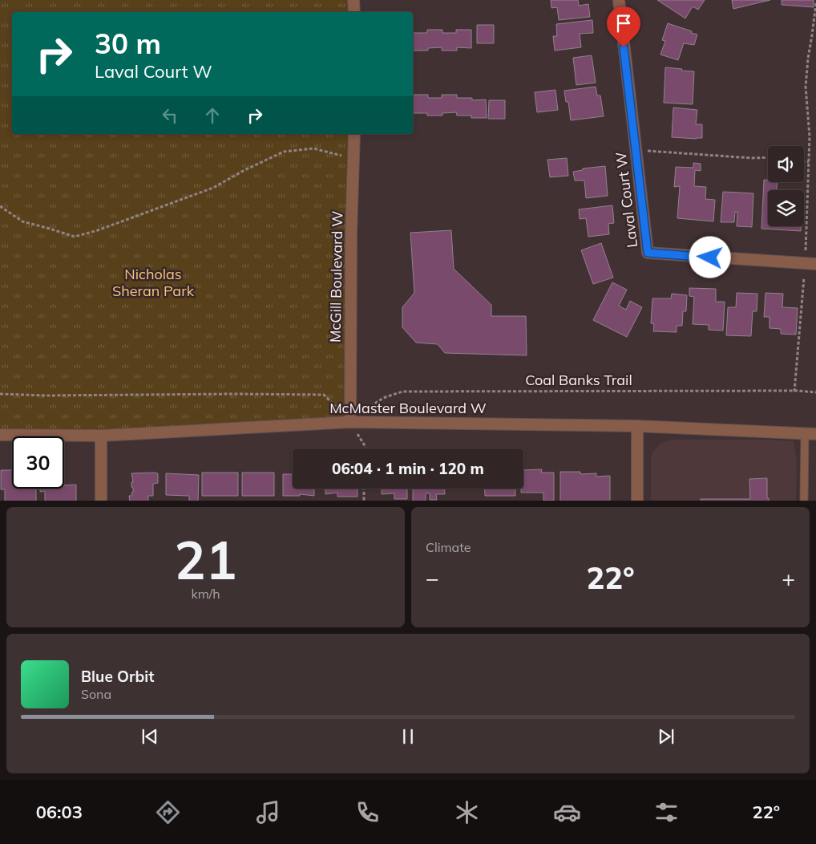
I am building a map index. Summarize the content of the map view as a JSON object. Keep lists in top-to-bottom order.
{
  "streets": {
    "street": ["Laval Court W", "McGill Boulevard W", "McMaster Boulevard W"],
    "path": ["Coal Banks Trail"]
  },
  "crossings": [
    ["McGill Boulevard W", "Coal Banks Trail"],
    ["McGill Boulevard W", "McMaster Boulevard W"],
    ["Coal Banks Trail", "McMaster Boulevard W"]
  ],
  "parks": ["Nicholas Sheran Park"],
  "page": {
    "turn": ["30 m", "Laval Court W"],
    "limit": "30",
    "trip": "06:04 · 1 min · 120 m",
    "tile": [
      ["21", "km/h"],
      "Climate"
    ],
    "heat": ["−", "22°", "+"],
    "song": ["Blue Orbit", "Sona"],
    "tabs": ["06:03", "22°"]
  }
}
